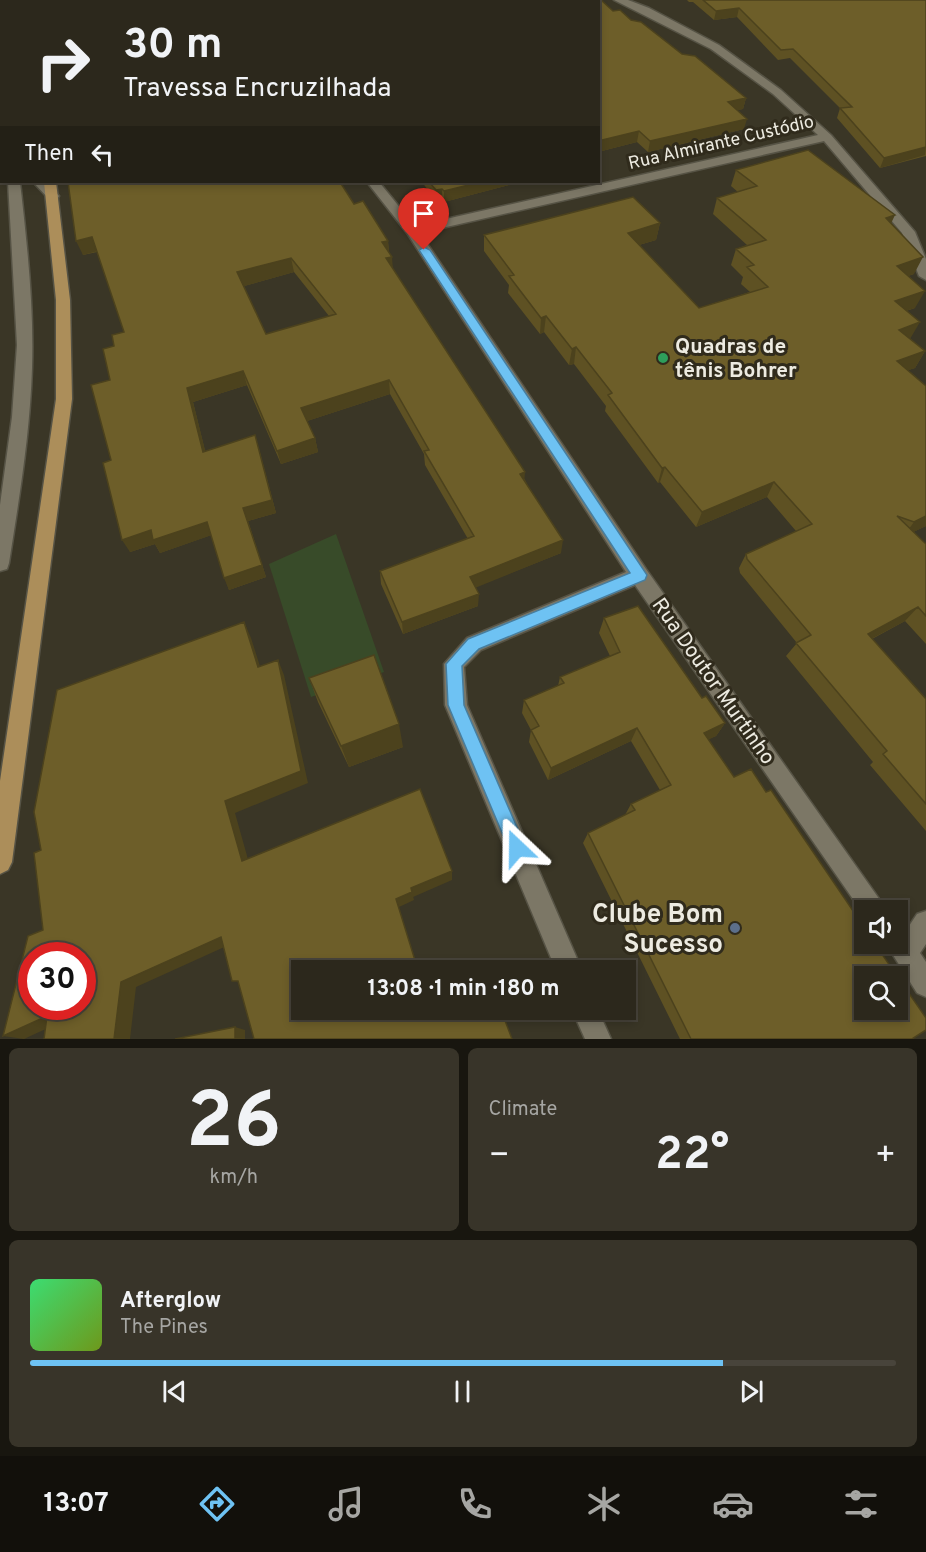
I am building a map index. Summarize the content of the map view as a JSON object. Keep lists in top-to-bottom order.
{
  "streets": {
    "street": ["Rua Almirante Custódio", "Rua Doutor Murtinho"]
  },
  "crossings": [
    ["Rua Almirante Custódio", "Rua Doutor Murtinho"]
  ],
  "places": ["Quadras de tênis Bohrer", "Clube Bom Sucesso"],
  "page": {
    "turn": ["30 m", "Travessa Encruzilhada"],
    "then": "Then",
    "limit": "30",
    "trip": "13:08 · 1 min · 180 m",
    "tile": [
      ["26", "km/h"],
      "Climate"
    ],
    "heat": ["−", "22°", "+"],
    "song": ["Afterglow", "The Pines"],
    "tabs": "13:07"
  }
}
